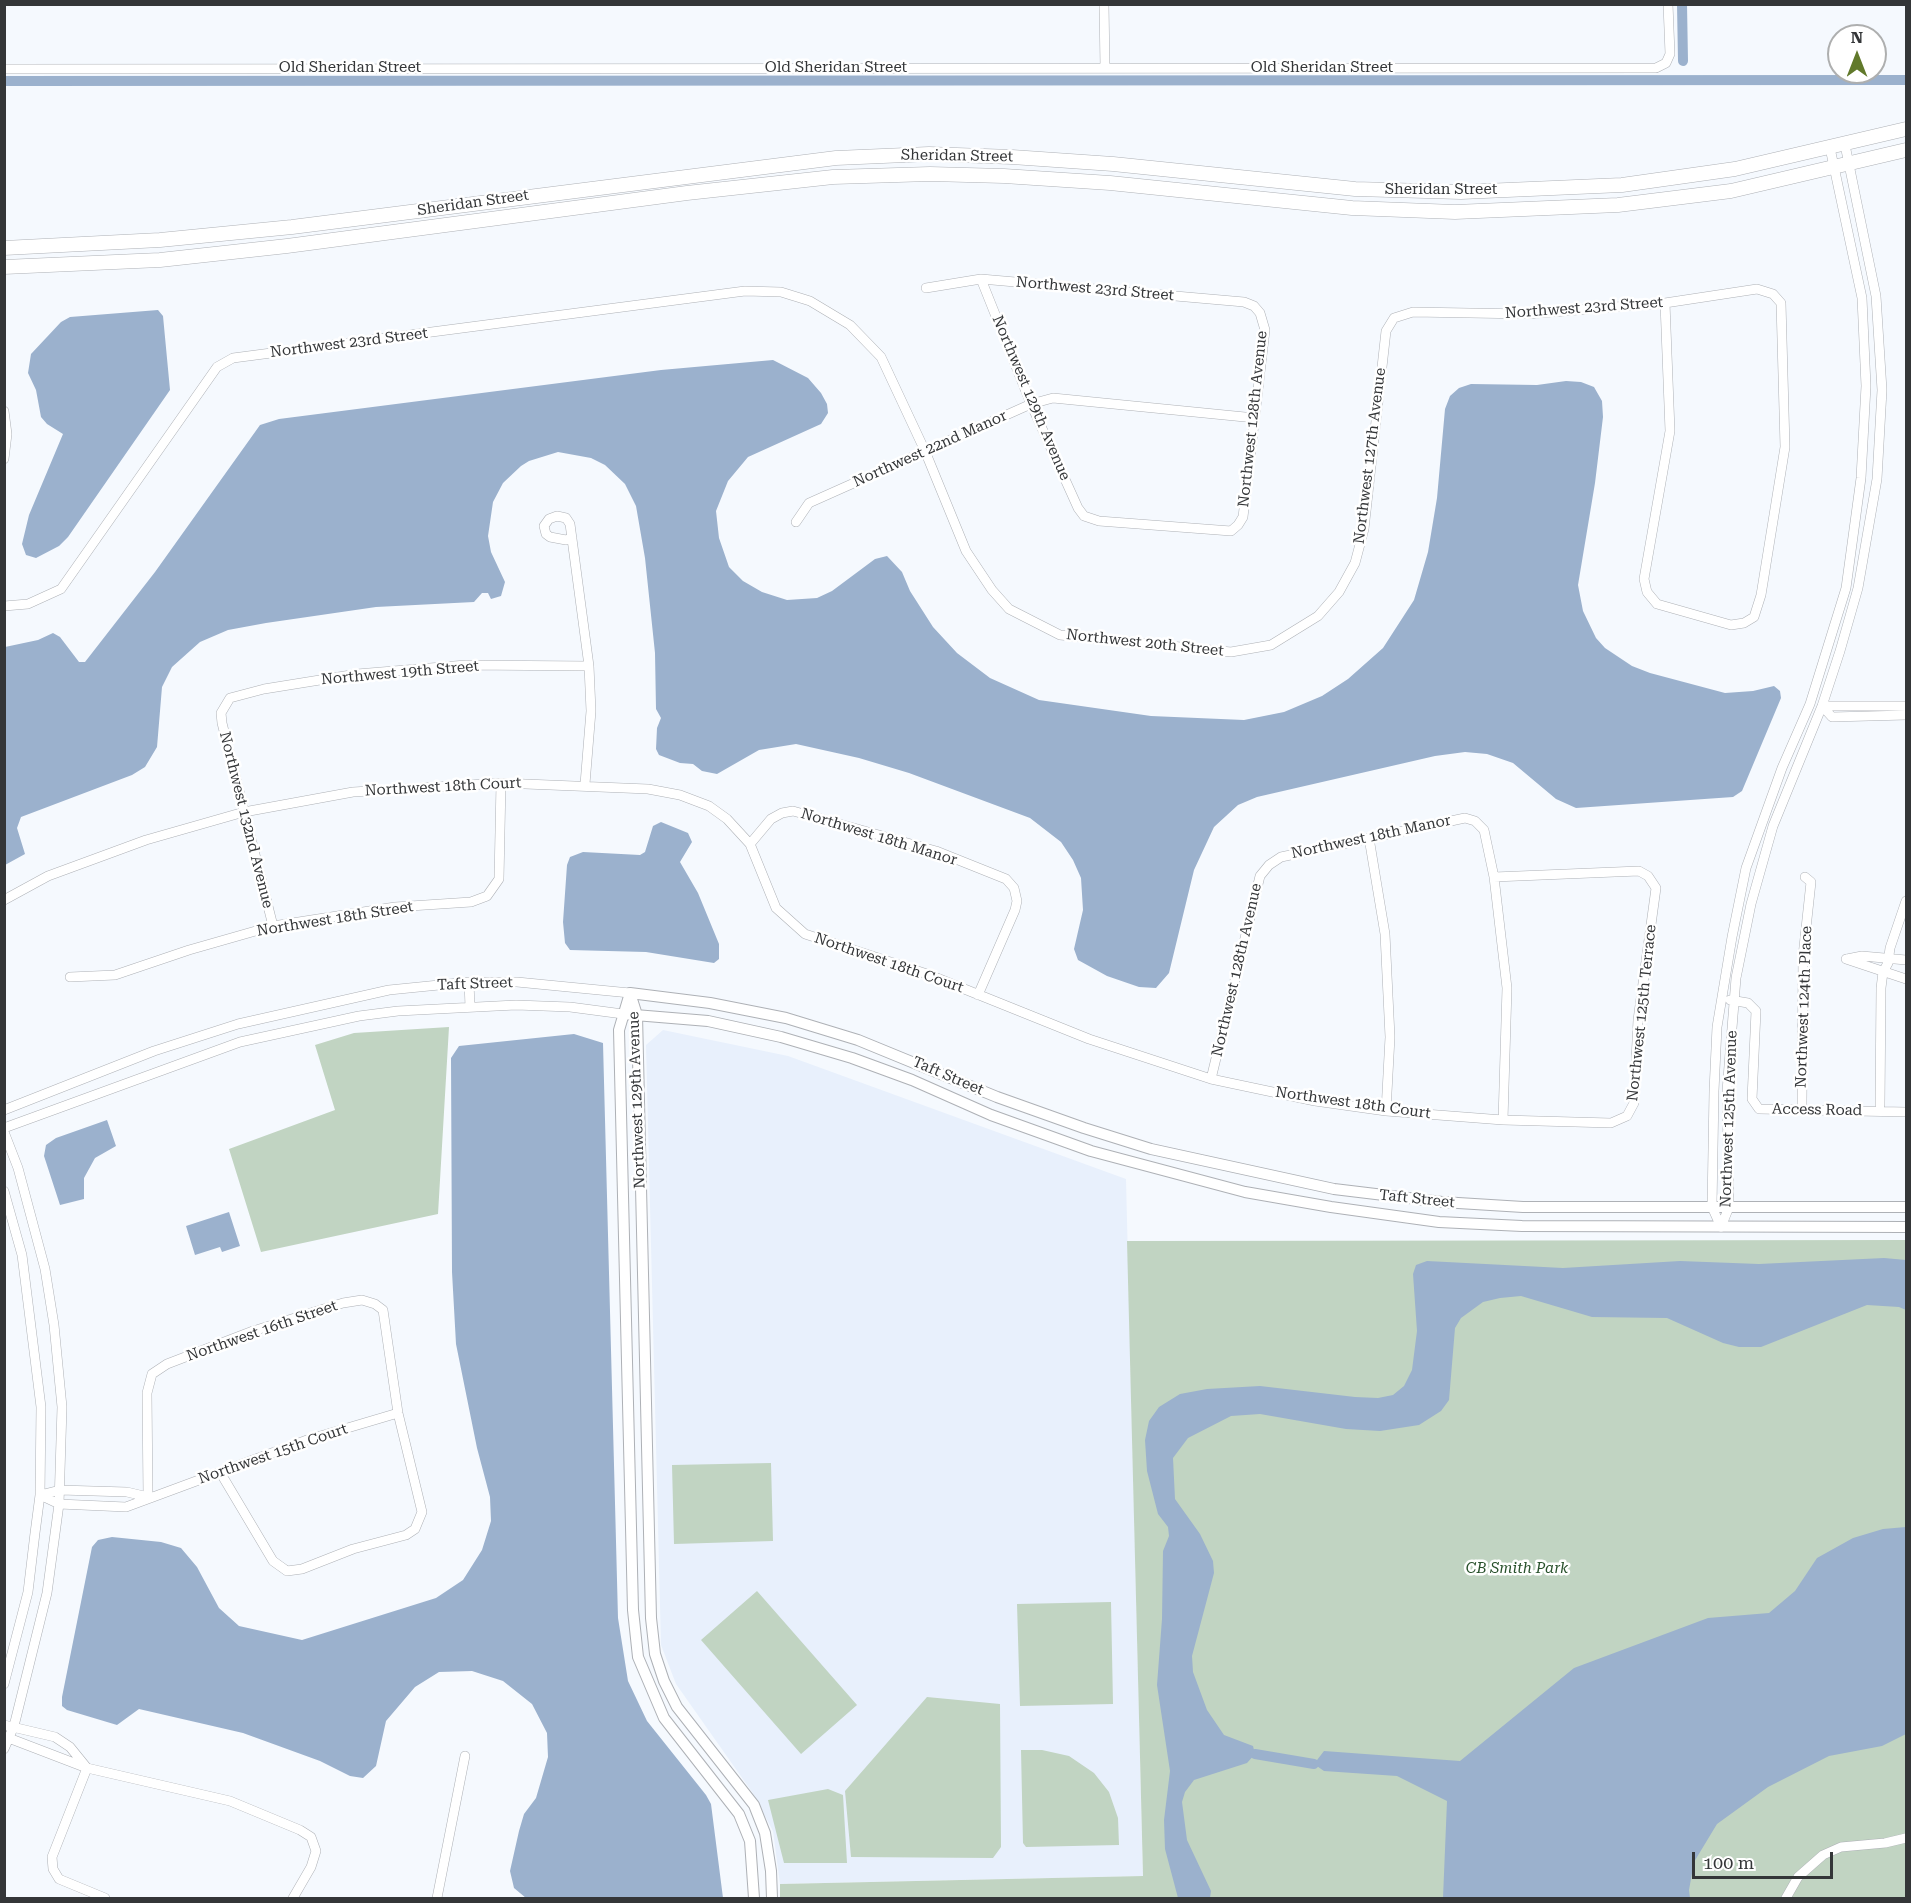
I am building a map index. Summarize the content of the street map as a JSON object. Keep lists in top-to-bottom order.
{
  "streets": {
    "main road": ["Sheridan Street"],
    "street": [
      "Old Sheridan Street",
      "Northwest 23rd Street",
      "Northwest 129th Avenue",
      "Northwest 128th Avenue",
      "Northwest 22nd Manor",
      "Northwest 127th Avenue",
      "Northwest 20th Street",
      "Northwest 19th Street",
      "Northwest 18th Court",
      "Northwest 132nd Avenue",
      "Northwest 18th Manor",
      "Northwest 18th Street",
      "Taft Street",
      "Northwest 124th Place",
      "Northwest 125th Terrace",
      "Access Road",
      "Northwest 125th Avenue",
      "Northwest 16th Street",
      "Northwest 15th Court"
    ]
  },
  "crossings": [
    ["Sheridan Street", "Northwest 125th Avenue"],
    ["Northwest 23rd Street", "Northwest 129th Avenue"],
    ["Northwest 23rd Street", "Northwest 128th Avenue"],
    ["Northwest 23rd Street", "Northwest 22nd Manor"],
    ["Northwest 23rd Street", "Northwest 127th Avenue"],
    ["Northwest 23rd Street", "Northwest 20th Street"],
    ["Northwest 129th Avenue", "Northwest 128th Avenue"],
    ["Northwest 129th Avenue", "Northwest 22nd Manor"],
    ["Northwest 129th Avenue", "Taft Street"],
    ["Northwest 128th Avenue", "Northwest 22nd Manor"],
    ["Northwest 128th Avenue", "Northwest 18th Court"],
    ["Northwest 128th Avenue", "Northwest 18th Manor"],
    ["Northwest 127th Avenue", "Northwest 20th Street"],
    ["Northwest 19th Street", "Northwest 132nd Avenue"],
    ["Northwest 18th Court", "Northwest 132nd Avenue"],
    ["Northwest 18th Court", "Northwest 18th Manor"],
    ["Northwest 18th Court", "Northwest 18th Street"],
    ["Northwest 18th Court", "Northwest 125th Terrace"],
    ["Northwest 132nd Avenue", "Northwest 18th Street"],
    ["Northwest 18th Manor", "Northwest 125th Terrace"],
    ["Taft Street", "Northwest 125th Avenue"],
    ["Access Road", "Northwest 125th Avenue"],
    ["Northwest 16th Street", "Northwest 15th Court"]
  ],
  "parks": ["CB Smith Park"],
  "scale_bar": "100 m",
  "north": "top"
}
